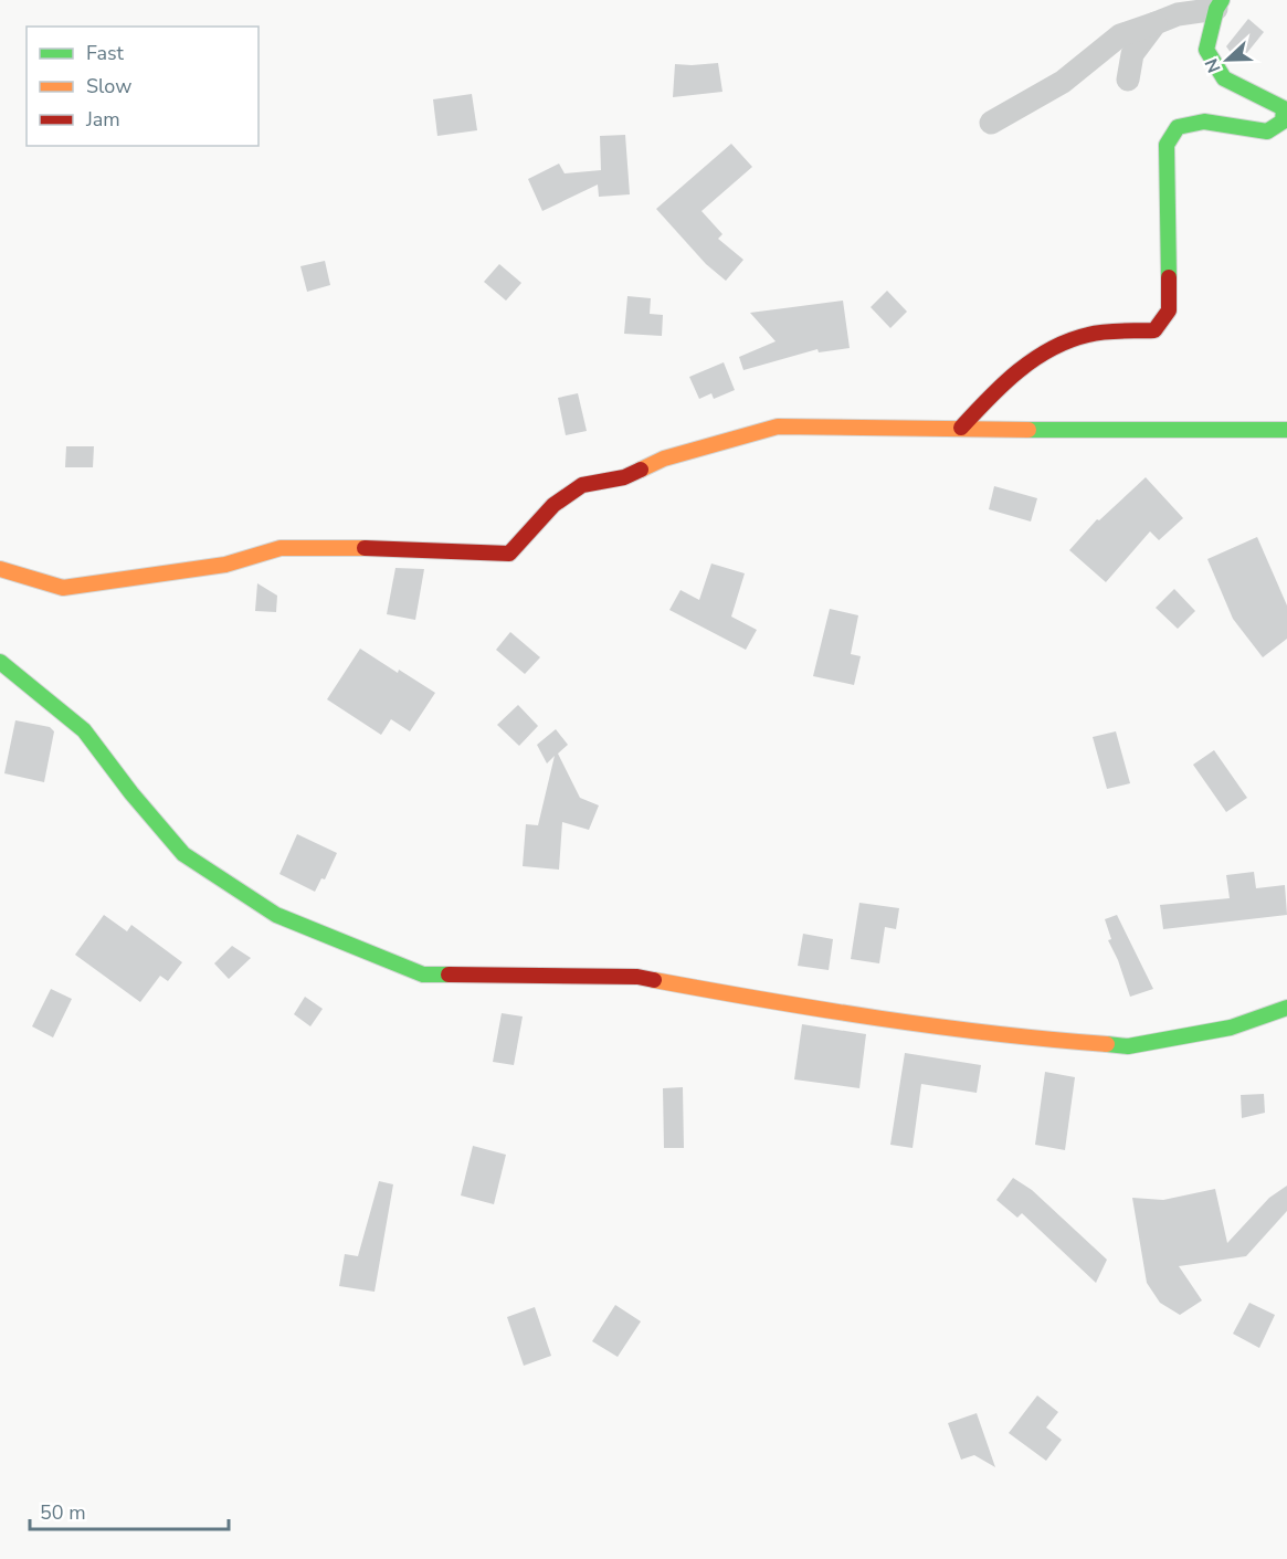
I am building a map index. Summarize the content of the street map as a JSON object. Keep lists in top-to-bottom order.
{
  "legend": ["Fast", "Slow", "Jam"],
  "scale_bar": "50 m",
  "north": "left"
}
